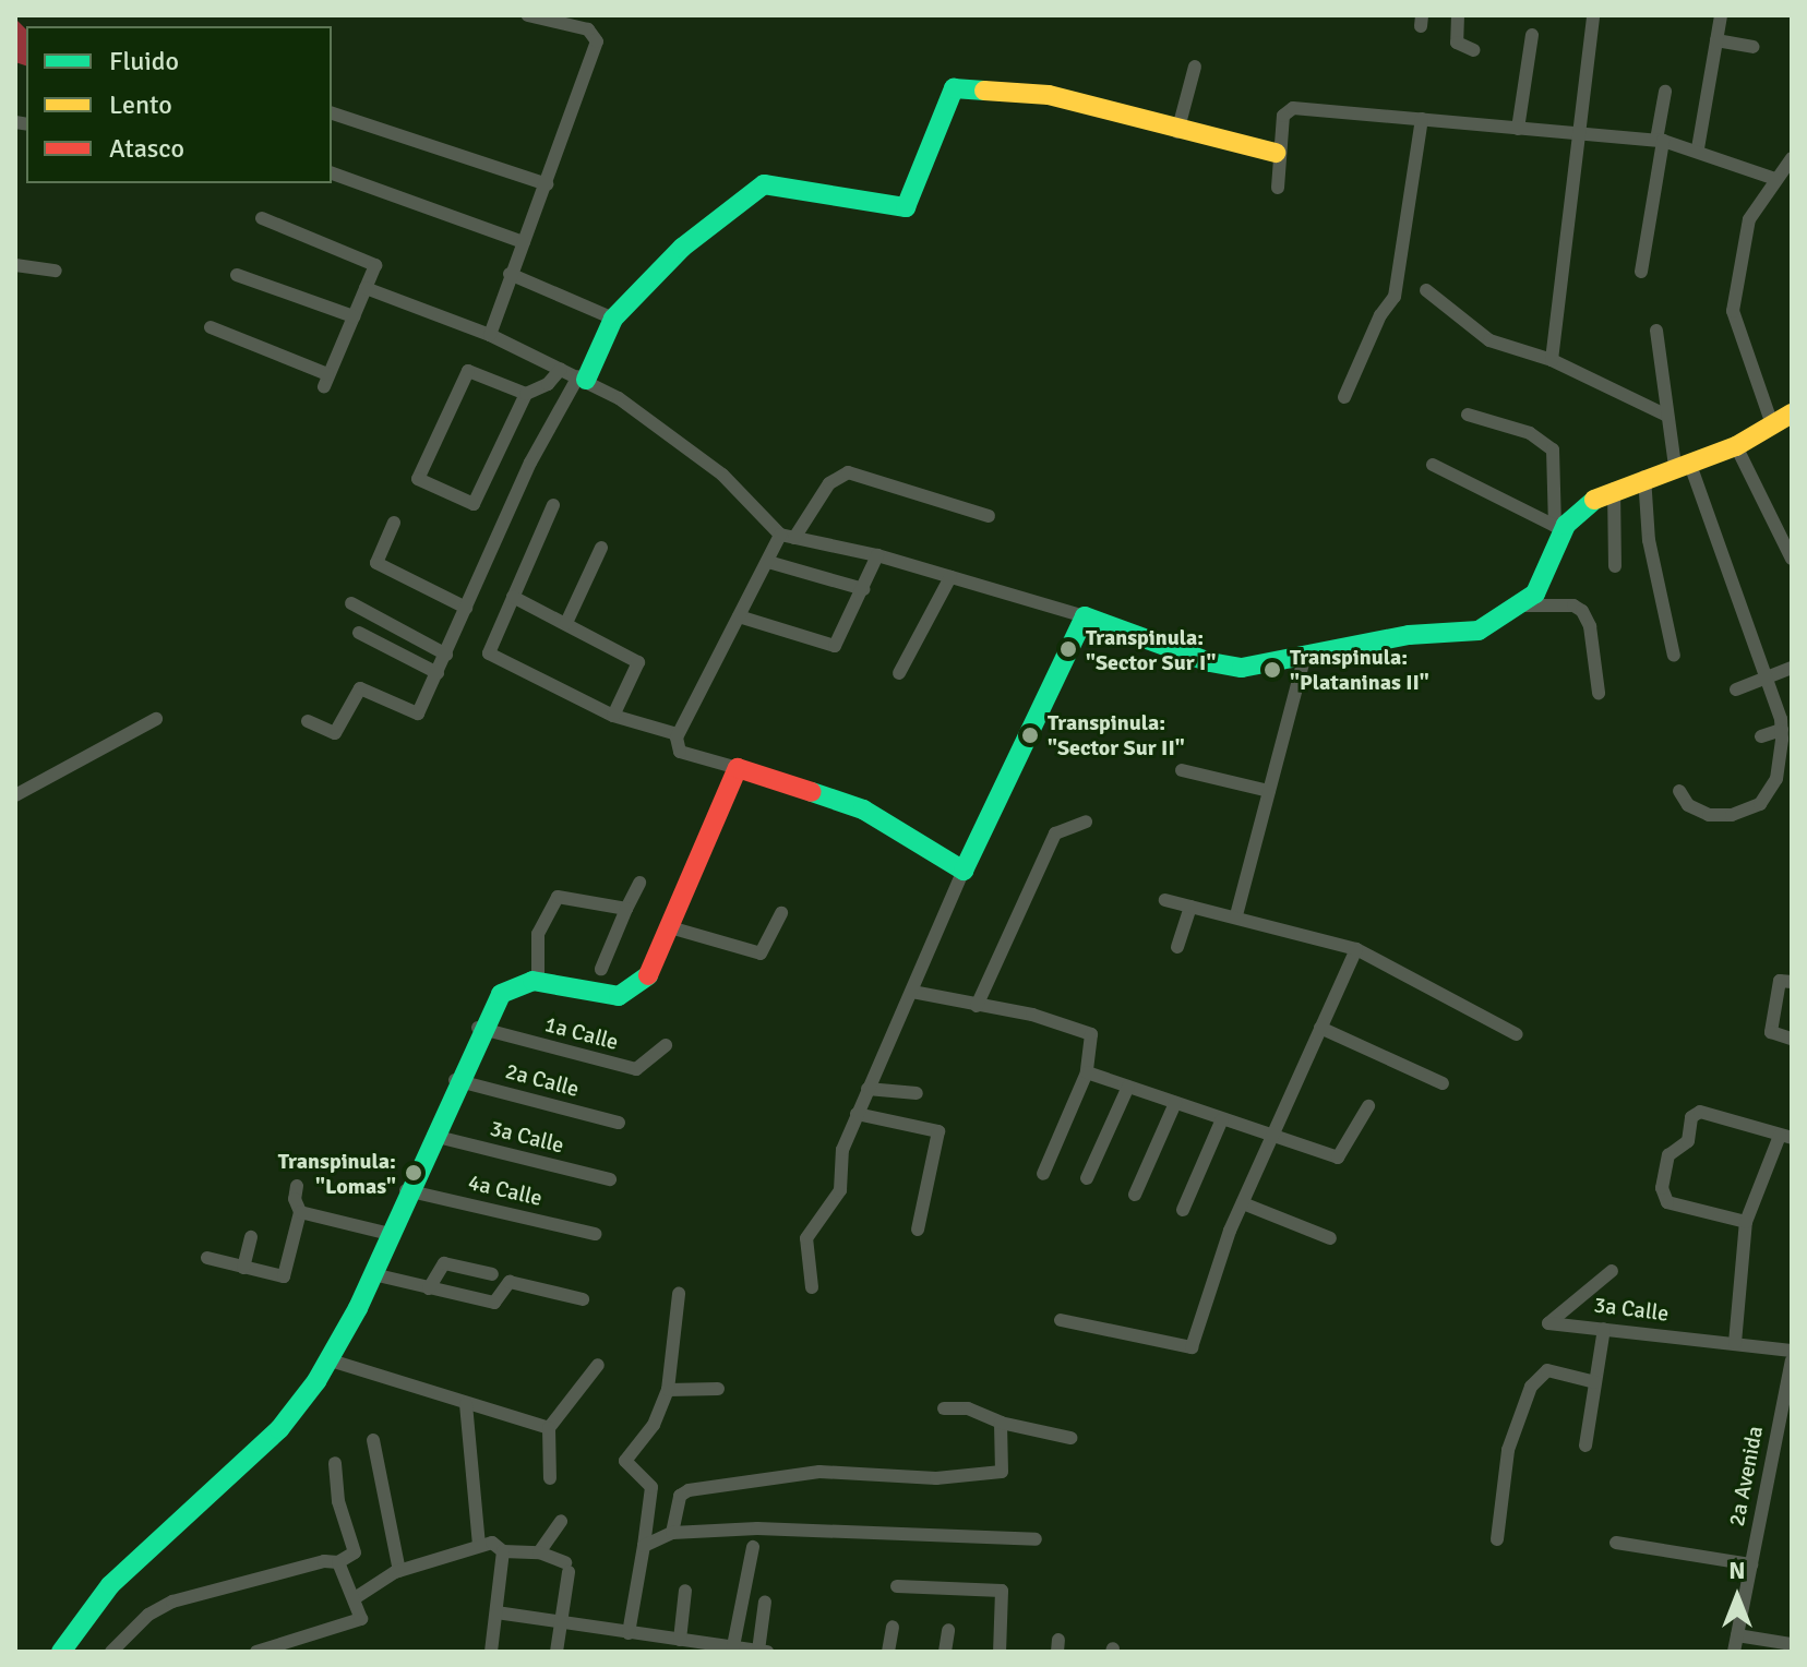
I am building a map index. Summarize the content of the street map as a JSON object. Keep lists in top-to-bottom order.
{
  "streets": {
    "street": [
      "1a Calle",
      "2a Calle",
      "3a Calle",
      "4a Calle",
      "2a Avenida"
    ]
  },
  "places": [
    "Transpinula: \"Sector Sur I\"",
    "Transpinula: \"Plataninas II\"",
    "Transpinula: \"Sector Sur II\"",
    "Transpinula: \"Lomas\""
  ],
  "legend": ["Fluido", "Lento", "Atasco"],
  "north": "top"
}
